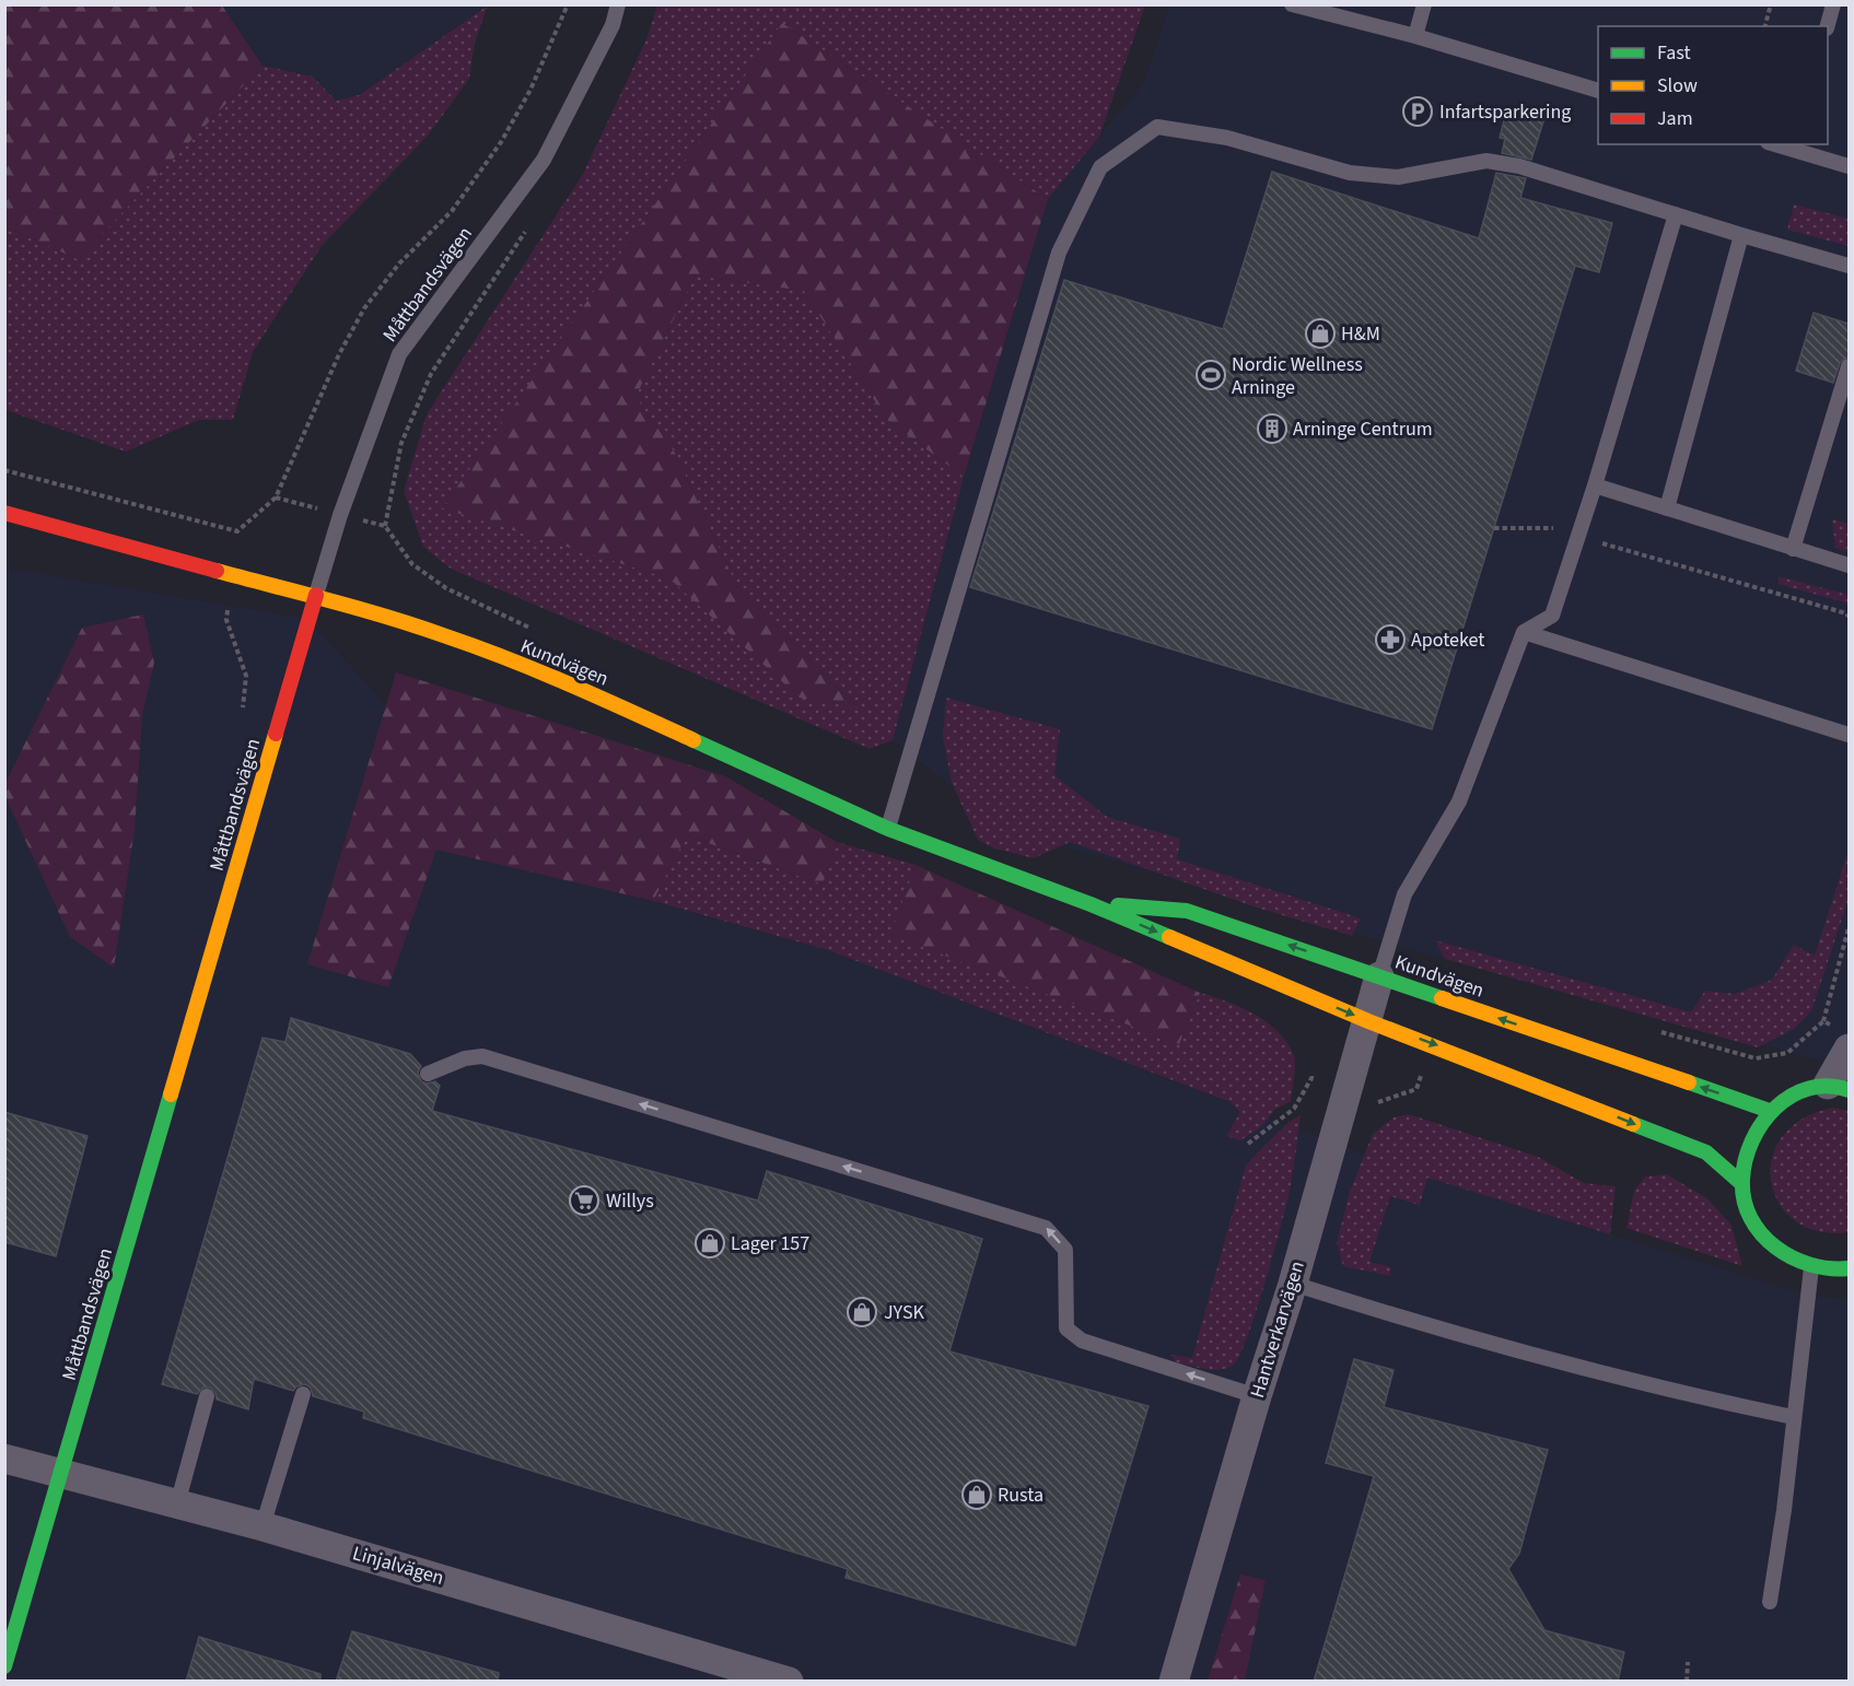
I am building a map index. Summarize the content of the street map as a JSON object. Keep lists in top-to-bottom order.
{
  "streets": {
    "street": [
      "Måttbandsvägen",
      "Kundvägen",
      "Hantverkarvägen",
      "Linjalvägen"
    ]
  },
  "crossings": [
    ["Måttbandsvägen", "Kundvägen"],
    ["Måttbandsvägen", "Linjalvägen"],
    ["Kundvägen", "Hantverkarvägen"]
  ],
  "places": {
    "parking": ["Infartsparkering"],
    "shop": [
      "H&M",
      "Lager 157",
      "JYSK",
      "Rusta"
    ],
    "sports": ["Nordic Wellness Arninge"],
    "building": ["Arninge Centrum"],
    "pharmacy": ["Apoteket"],
    "supermarket": ["Willys"]
  },
  "legend": ["Fast", "Slow", "Jam"]
}
